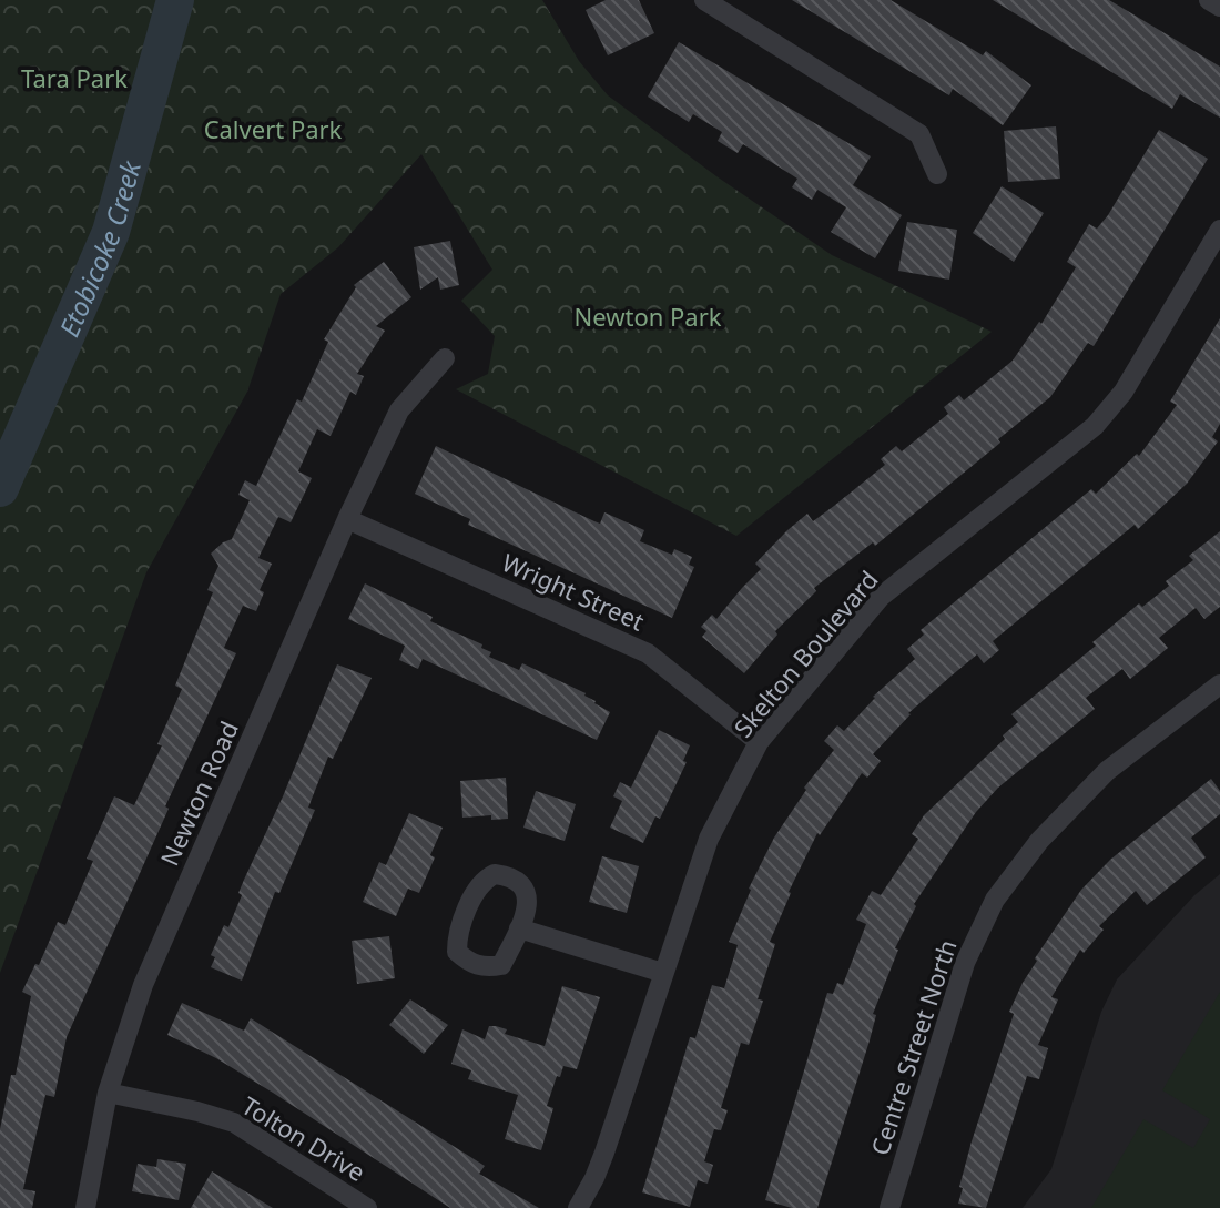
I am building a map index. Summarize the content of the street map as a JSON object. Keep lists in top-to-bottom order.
{
  "streets": {
    "street": [
      "Wright Street",
      "Skelton Boulevard",
      "Newton Road",
      "Centre Street North",
      "Tolton Drive"
    ]
  },
  "crossings": [
    ["Wright Street", "Skelton Boulevard"],
    ["Wright Street", "Newton Road"],
    ["Newton Road", "Tolton Drive"]
  ],
  "water": ["Etobicoke Creek"],
  "parks": ["Tara Park", "Calvert Park", "Newton Park"]
}
